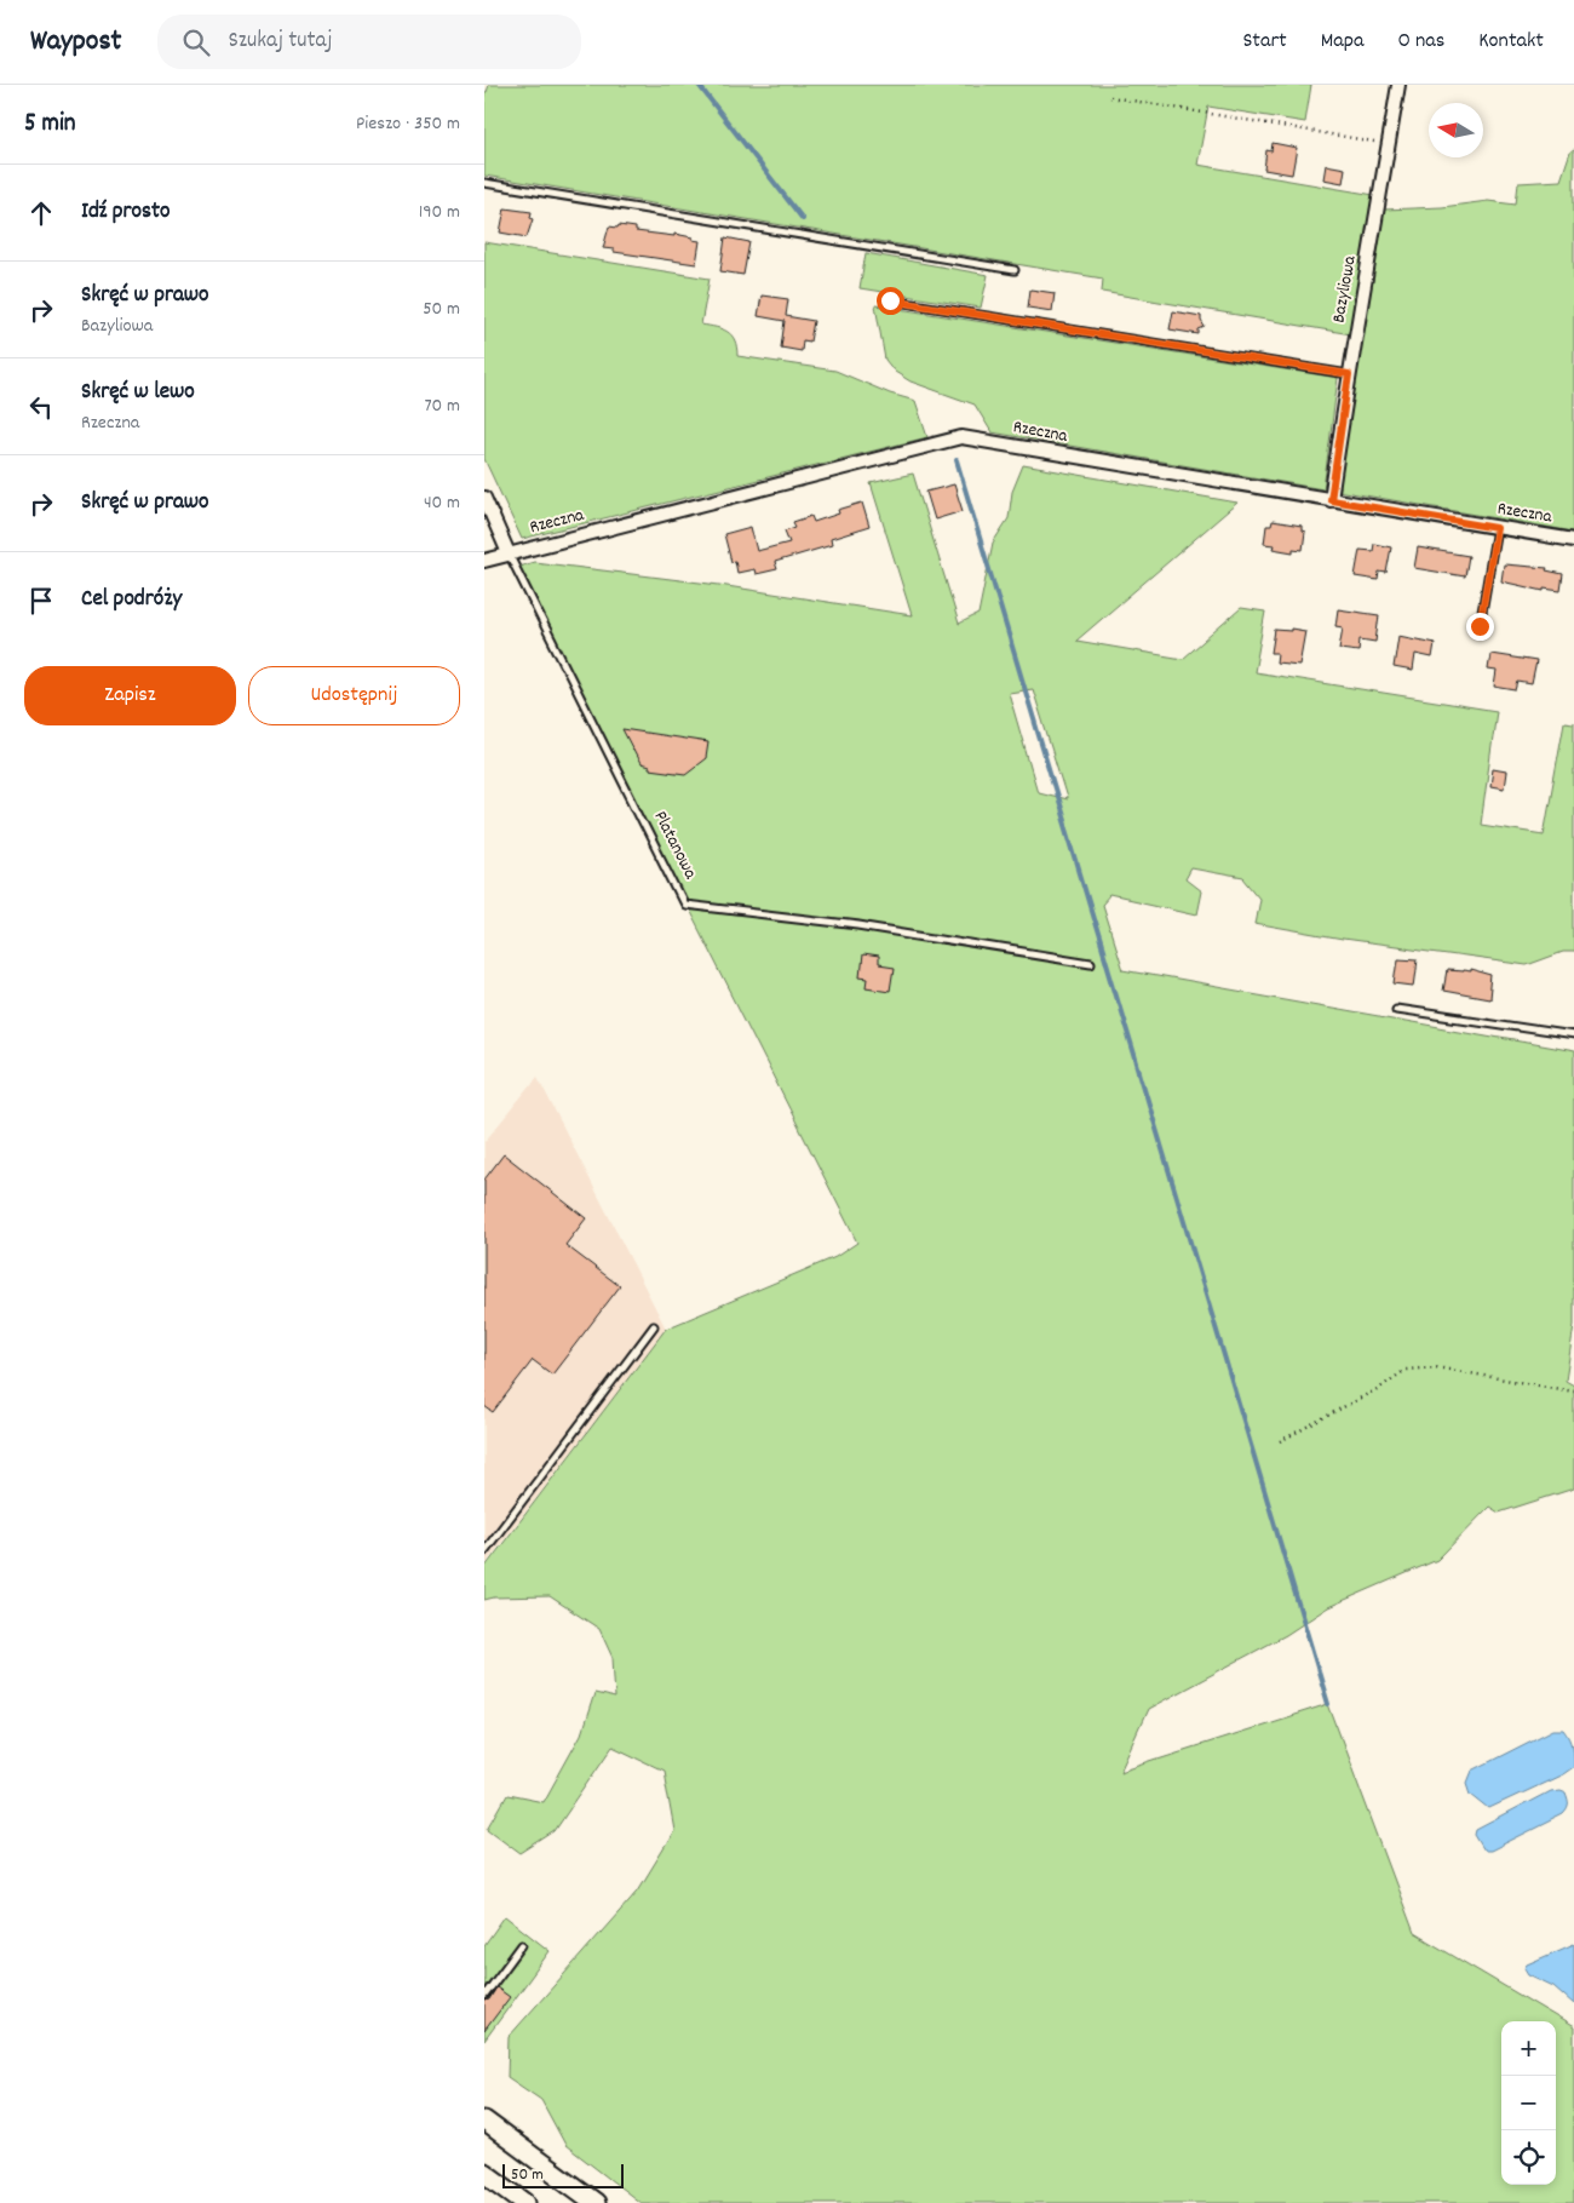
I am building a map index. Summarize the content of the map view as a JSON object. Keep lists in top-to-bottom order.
{
  "streets": {
    "street": ["Bazyliowa", "Rzeczna", "Platanowa"]
  },
  "crossings": [
    ["Bazyliowa", "Rzeczna"],
    ["Rzeczna", "Platanowa"]
  ],
  "scale_bar": "50 m",
  "north": "left",
  "page": {
    "header": "Waypost",
    "search": "Szukaj tutaj",
    "nav": [
      "Start",
      "Mapa",
      "O nas",
      "Kontakt"
    ],
    "heading": ["5 min", "Pieszo · 350 m"],
    "list": [
      ["Idź prosto", "190 m"],
      ["Skręć w prawo", "Bazyliowa", "50 m"],
      ["Skręć w lewo", "Rzeczna", "70 m"],
      ["Skręć w prawo", "40 m"],
      "Cel podróży"
    ],
    "buttons": ["Zapisz", "Udostępnij"],
    "map_buttons": ["+", "−"],
    "scale": "50 m"
  }
}
